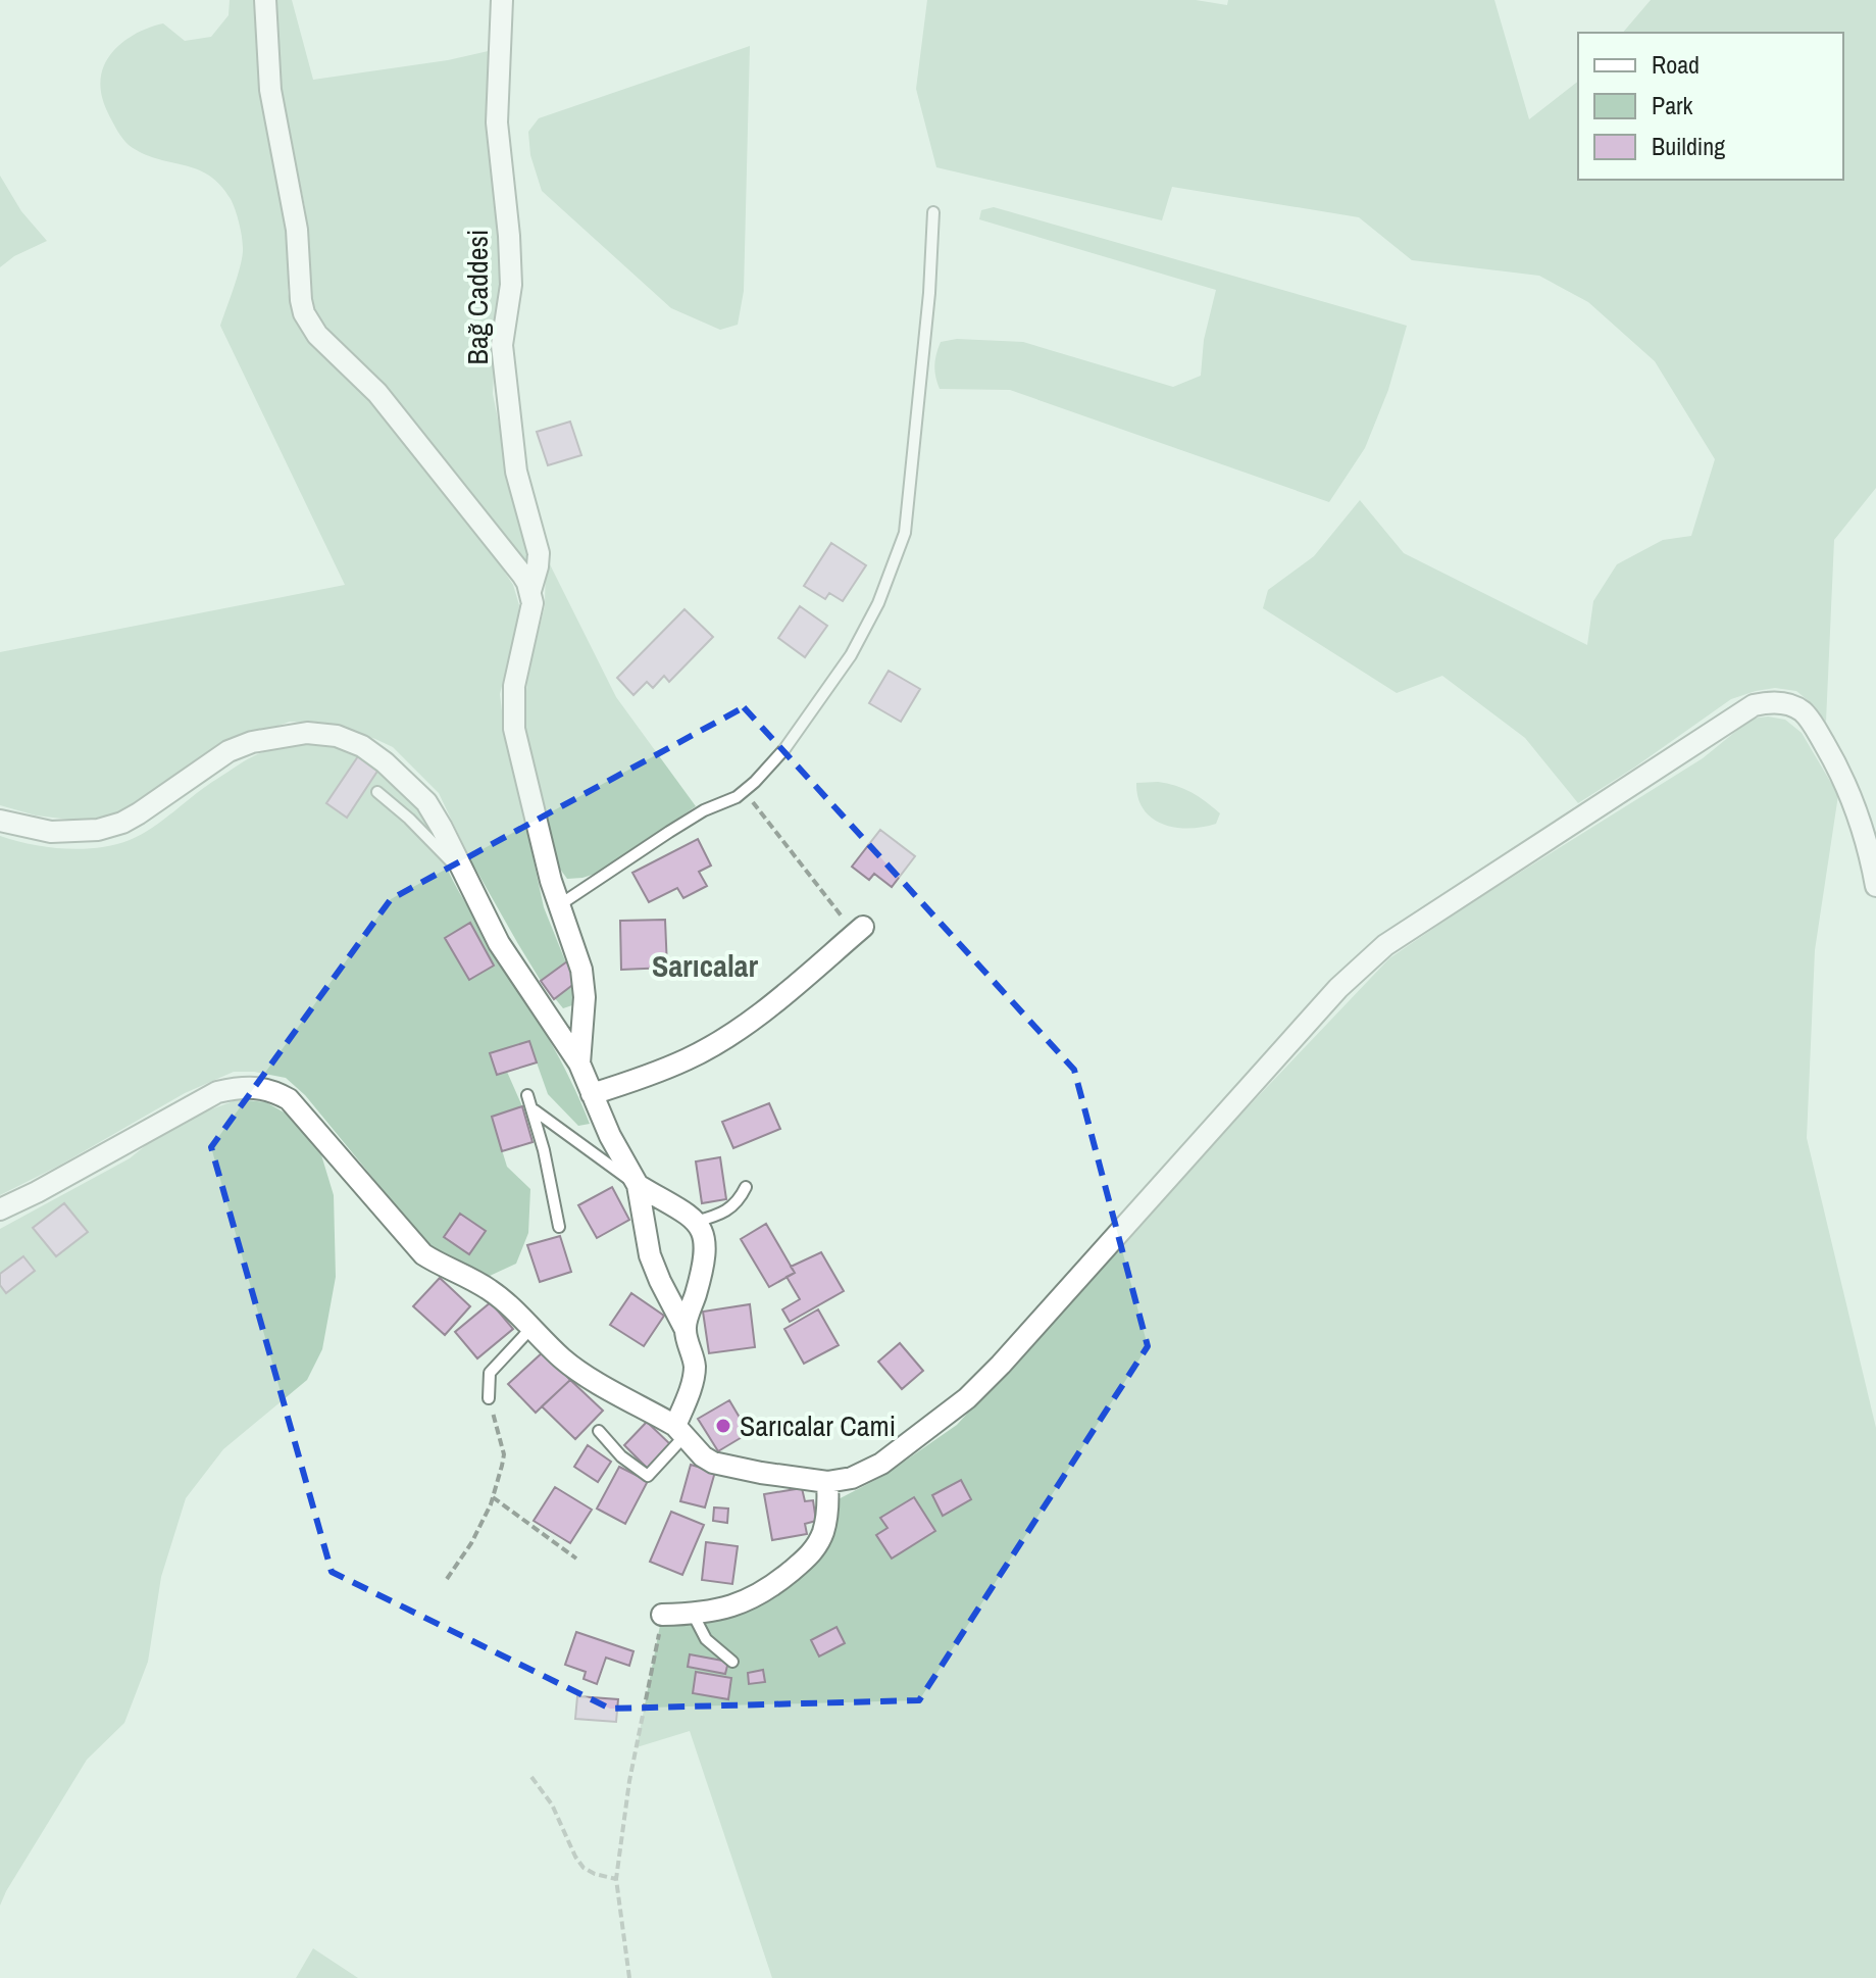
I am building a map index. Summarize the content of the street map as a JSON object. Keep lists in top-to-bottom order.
{
  "streets": {
    "street": ["Bağ Caddesi"]
  },
  "districts": ["Sarıcalar"],
  "places": ["Sarıcalar Cami"],
  "legend": ["Road", "Park", "Building"]
}
